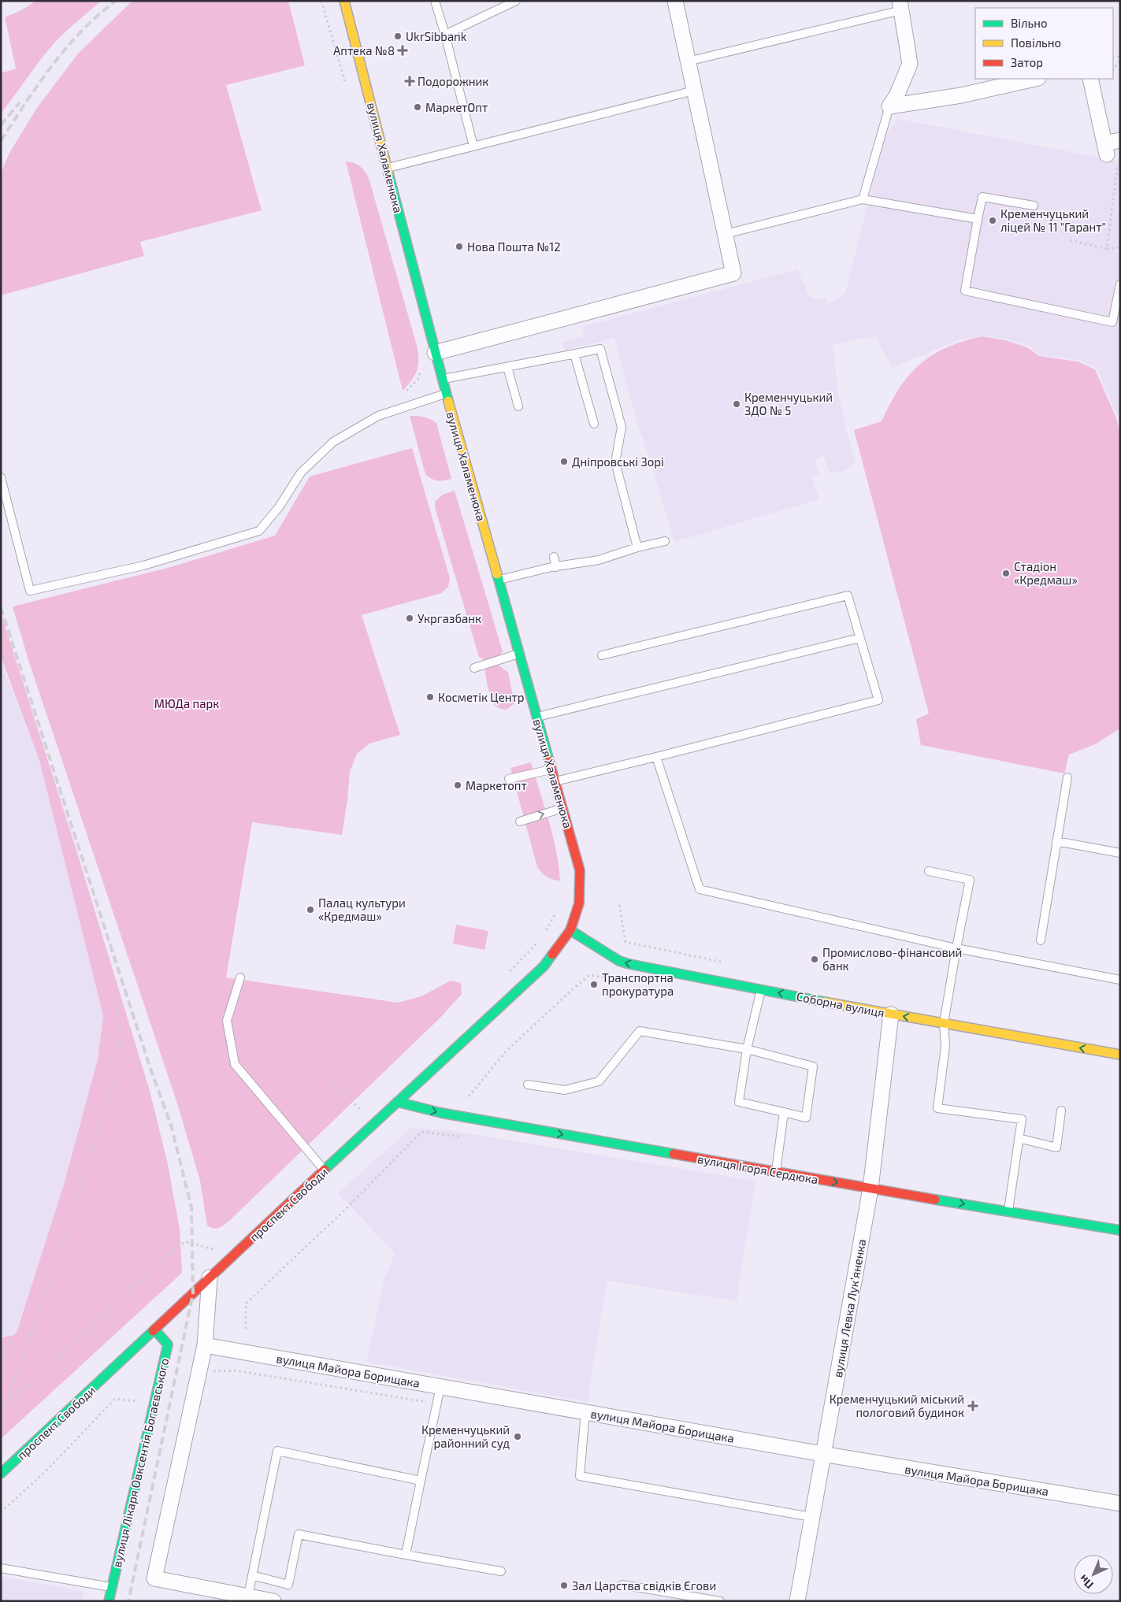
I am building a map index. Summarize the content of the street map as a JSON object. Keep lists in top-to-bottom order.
{
  "streets": {
    "main road": [
      "вулиця Халаменюка",
      "Соборна вулиця",
      "вулиця Ігоря Сердюка",
      "проспект Свободи",
      "вулиця Лікаря Овксентія Богаєвського"
    ],
    "street": ["вулиця Левка Лукʼяненка", "вулиця Майора Борищака"]
  },
  "crossings": [
    ["вулиця Халаменюка", "Соборна вулиця"],
    ["вулиця Халаменюка", "проспект Свободи"],
    ["Соборна вулиця", "проспект Свободи"],
    ["Соборна вулиця", "вулиця Левка Лукʼяненка"],
    ["вулиця Ігоря Сердюка", "проспект Свободи"],
    ["вулиця Ігоря Сердюка", "вулиця Левка Лукʼяненка"],
    ["проспект Свободи", "вулиця Лікаря Овксентія Богаєвського"],
    ["вулиця Левка Лукʼяненка", "вулиця Майора Борищака"]
  ],
  "one_way": ["Соборна вулиця", "вулиця Ігоря Сердюка"],
  "parks": ["МЮДа парк"],
  "places": {
    "other": [
      "UkrSibbank",
      "МаркетОпт",
      "Кременчуцький ліцей № 11 \"Гарант\"",
      "Нова Пошта №12",
      "Кременчуцький ЗДО № 5",
      "Дніпровські Зорі",
      "Стадіон «Кредмаш»",
      "Укргазбанк",
      "Косметік Центр",
      "Маркетопт",
      "Палац культури «Кредмаш»",
      "Промислово-фінансовий банк",
      "Транспортна прокуратура",
      "Кременчуцький районний суд",
      "Зал Царства свідків Єгови"
    ],
    "health": ["Аптека №8", "Подорожник", "Кременчуцький міський пологовий будинок"]
  },
  "legend": ["Вільно", "Повільно", "Затор"],
  "north": "bottom left"
}
